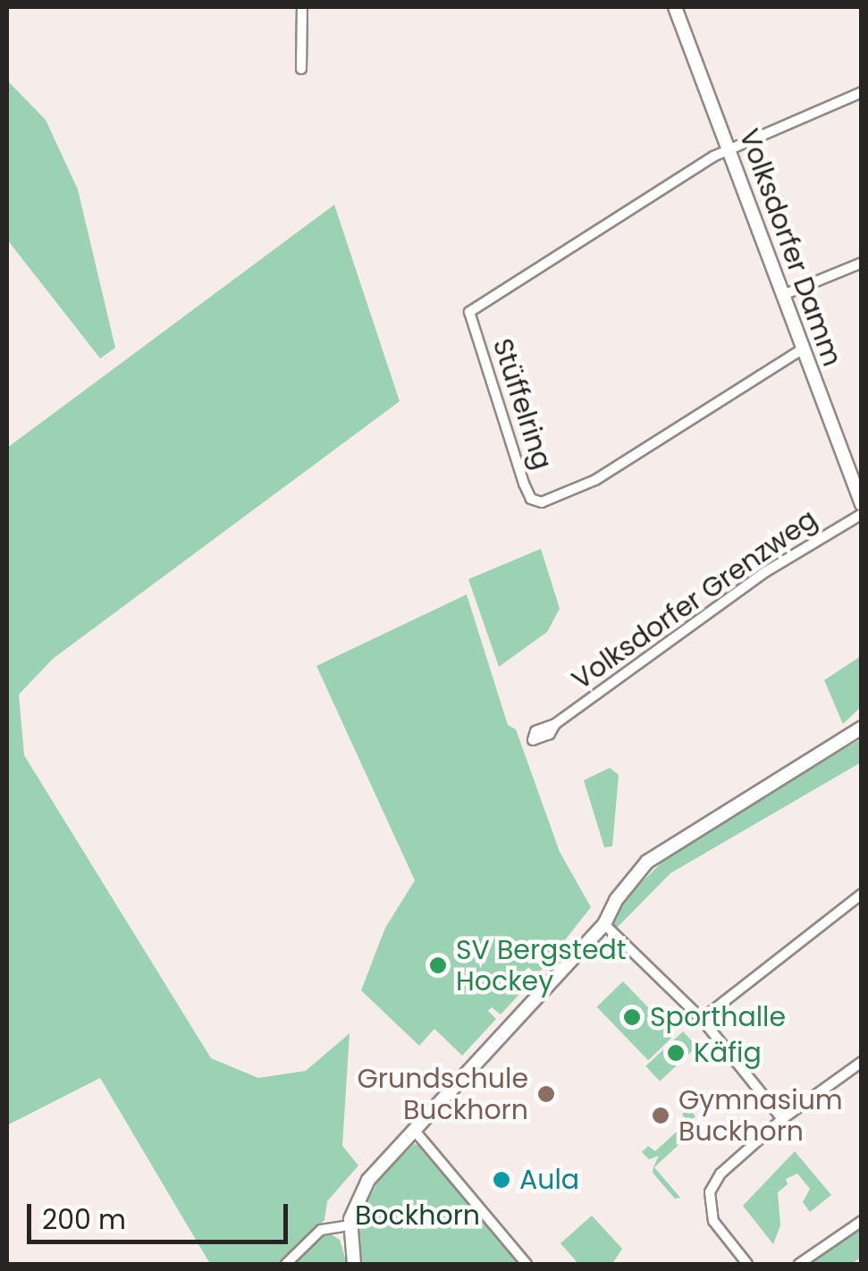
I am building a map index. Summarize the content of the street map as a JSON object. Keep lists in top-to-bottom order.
{
  "streets": {
    "main road": ["Volksdorfer Damm"],
    "street": ["Stüffelring", "Volksdorfer Grenzweg"]
  },
  "crossings": [
    ["Volksdorfer Damm", "Stüffelring"]
  ],
  "parks": ["Bockhorn"],
  "places": [
    "SV Bergstedt Hockey",
    "Sporthalle",
    "Käfig",
    "Grundschule Buckhorn",
    "Gymnasium Buckhorn",
    "Aula"
  ],
  "scale_bar": "200 m"
}
